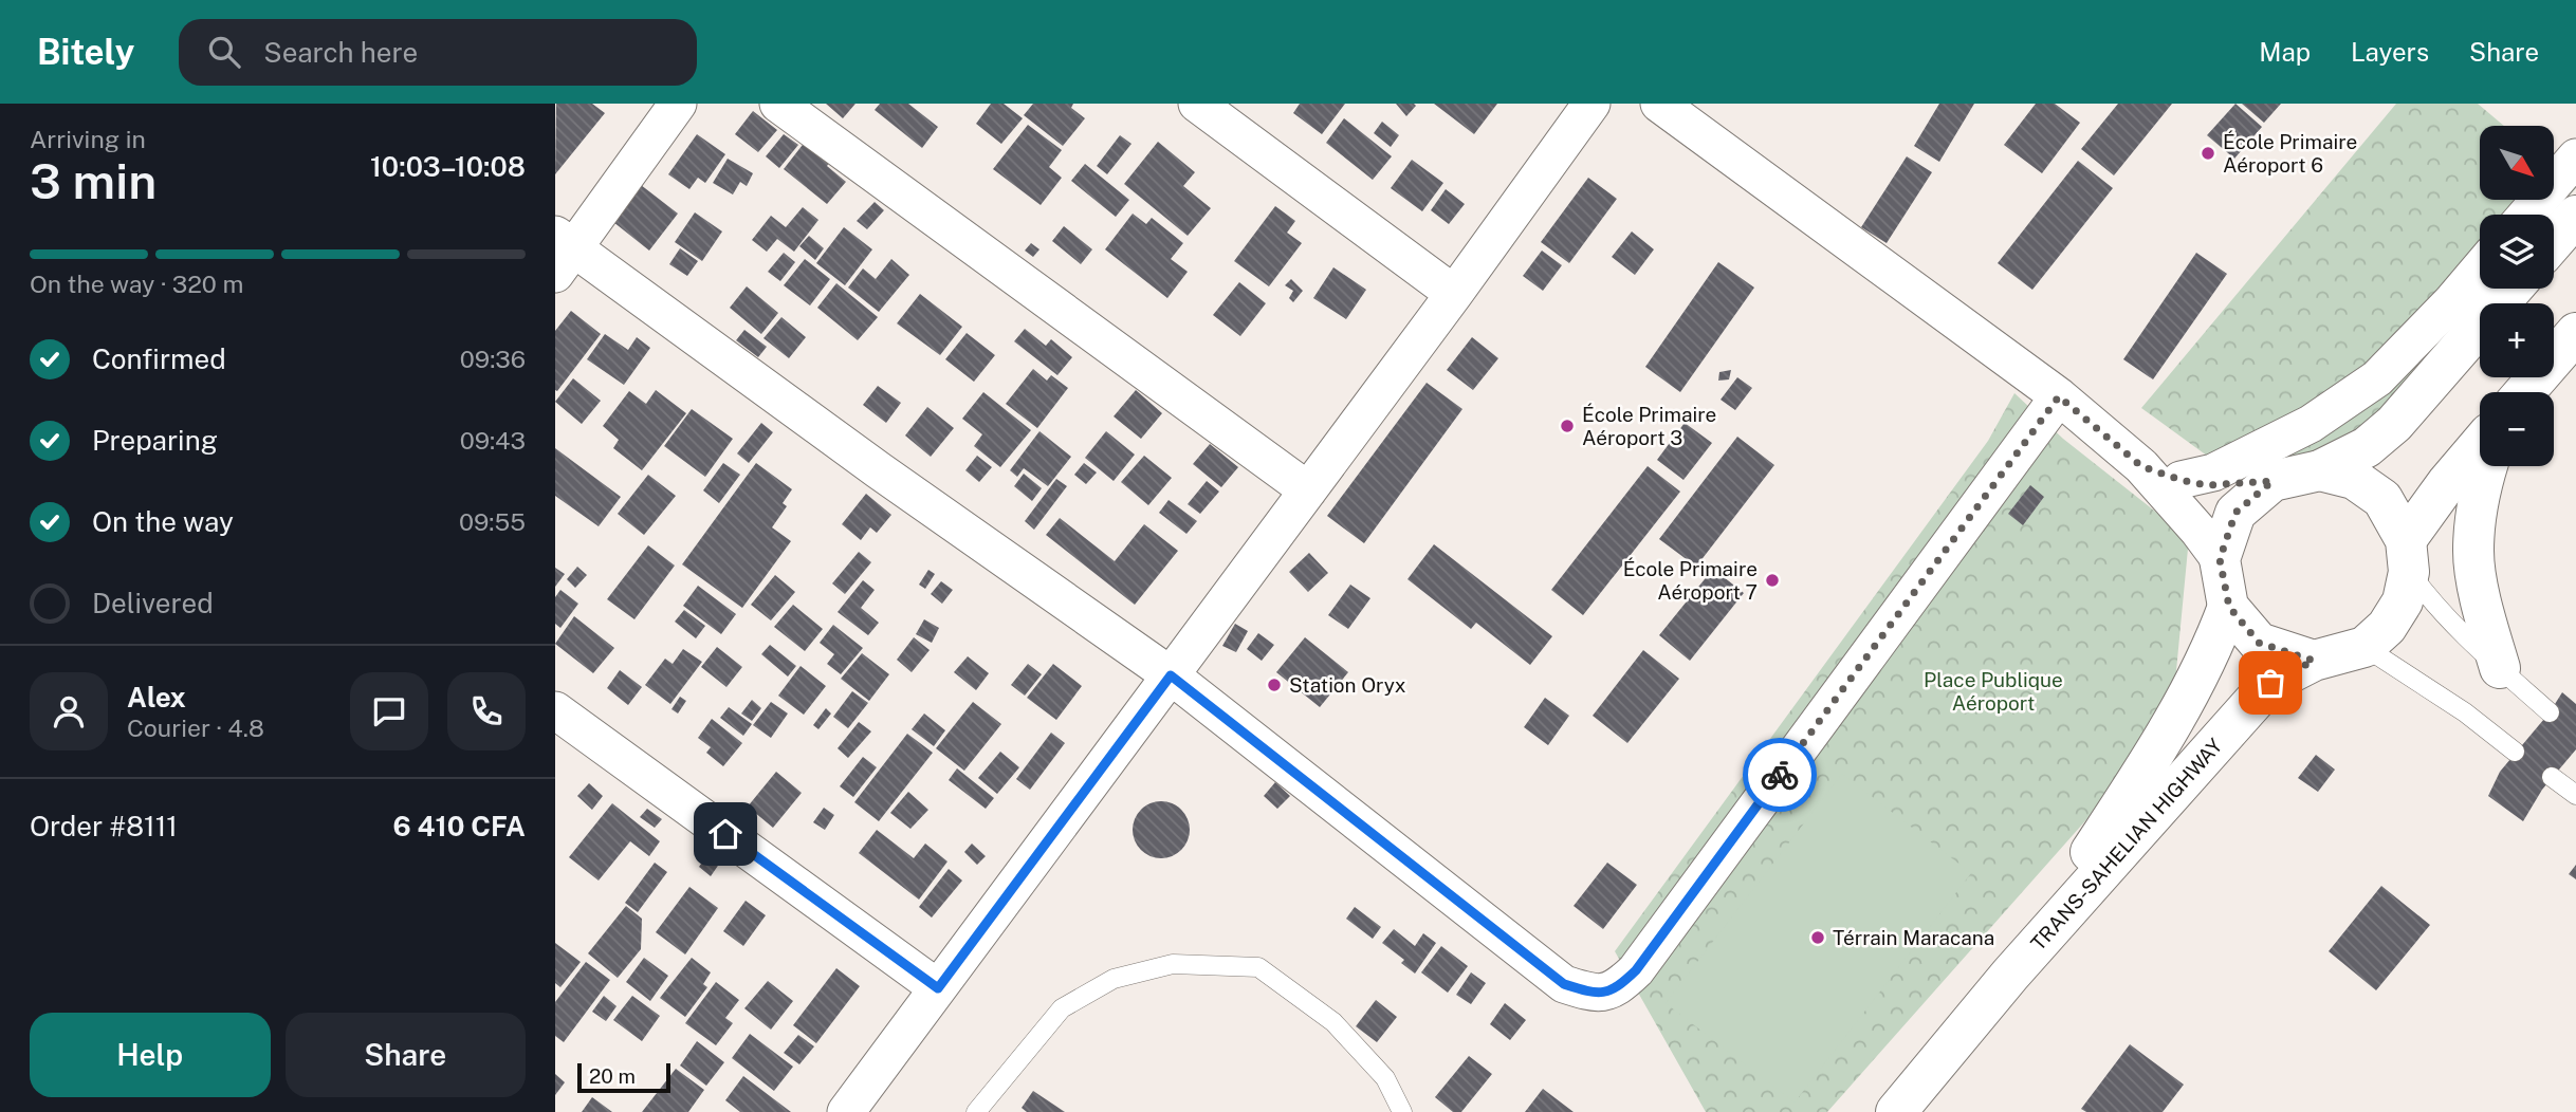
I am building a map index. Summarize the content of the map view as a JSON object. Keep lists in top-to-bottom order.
{
  "streets": {
    "highway": ["TRANS-SAHELIAN HIGHWAY"]
  },
  "parks": ["Place Publique Aéroport"],
  "places": [
    "École Primaire Aéroport 6",
    "École Primaire Aéroport 3",
    "École Primaire Aéroport 7",
    "Station Oryx",
    "Térrain Maracana"
  ],
  "scale_bar": "20 m",
  "north": "bottom right",
  "page": {
    "header": "Bitely",
    "search": "Search here",
    "nav": ["Map", "Layers", "Share"],
    "heading": ["3 min", "Arriving in", "10:03–10:08"],
    "panel": [
      "Alex",
      "Courier · 4.8",
      "Order #8111",
      "6 410 CFA"
    ],
    "map_buttons": ["+", "−"],
    "bar": "On the way · 320 m",
    "list": [
      ["Confirmed", "09:36"],
      ["Preparing", "09:43"],
      ["On the way", "09:55"],
      "Delivered"
    ],
    "buttons": ["Help", "Share"],
    "scale": "20 m"
  }
}
